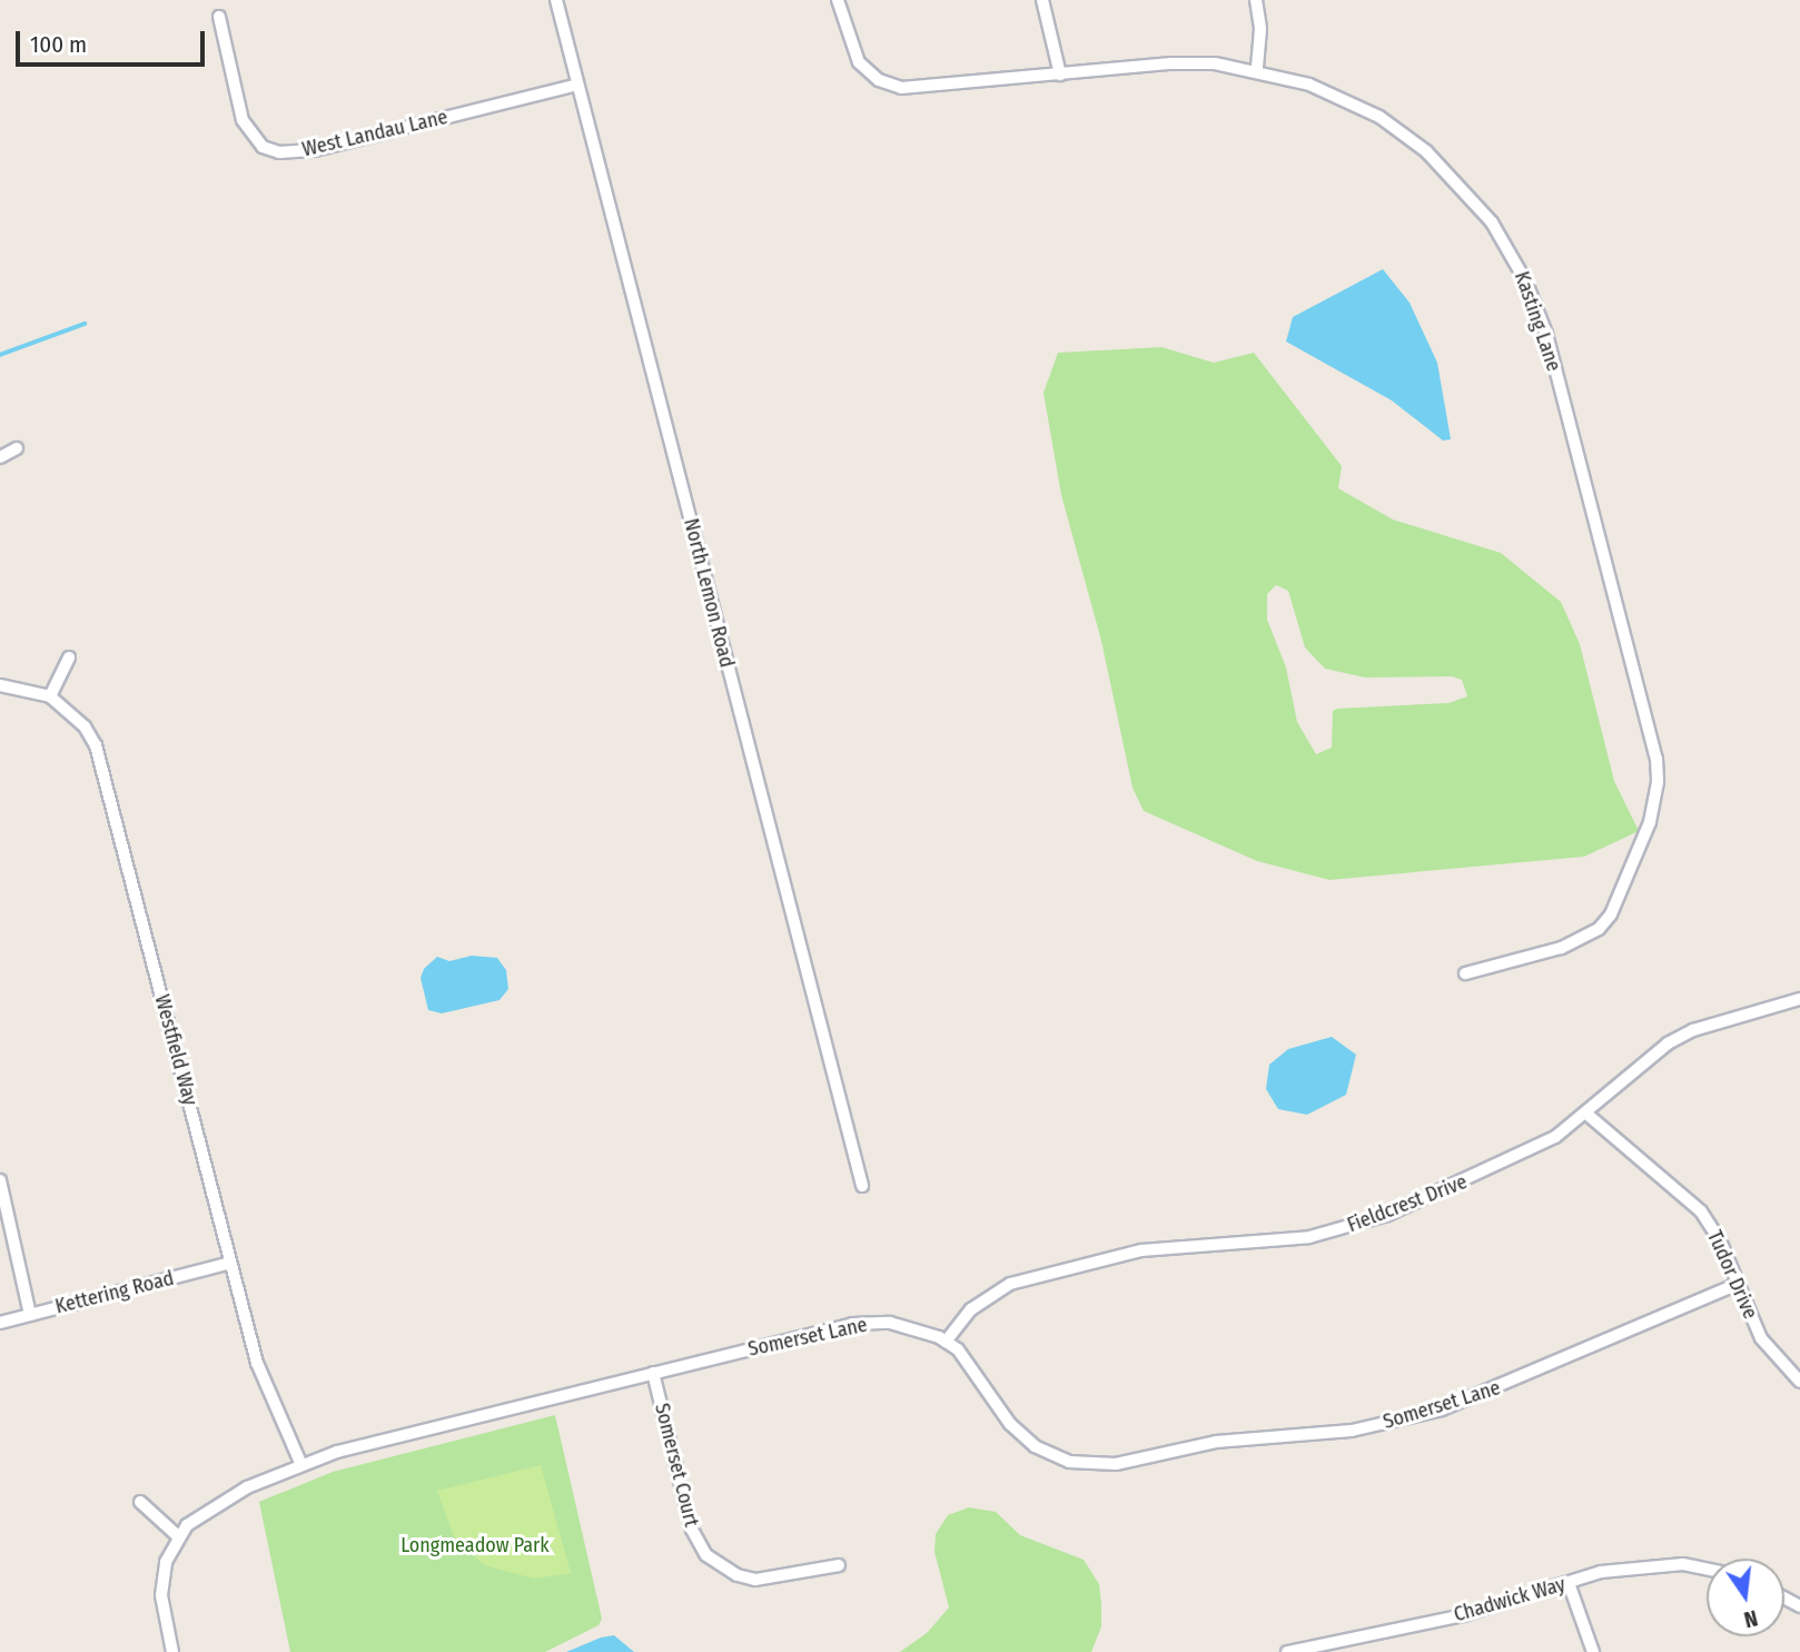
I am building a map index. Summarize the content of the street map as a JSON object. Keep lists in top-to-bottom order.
{
  "streets": {
    "street": [
      "West Landau Lane",
      "Kasting Lane",
      "North Lemon Road",
      "Westfield Way",
      "Fieldcrest Drive",
      "Tudor Drive",
      "Kettering Road",
      "Somerset Lane",
      "Somerset Court",
      "Chadwick Way"
    ]
  },
  "crossings": [
    ["West Landau Lane", "North Lemon Road"],
    ["Westfield Way", "Kettering Road"],
    ["Westfield Way", "Somerset Lane"],
    ["Fieldcrest Drive", "Tudor Drive"],
    ["Fieldcrest Drive", "Somerset Lane"],
    ["Tudor Drive", "Somerset Lane"],
    ["Somerset Lane", "Somerset Court"]
  ],
  "parks": ["Longmeadow Park"],
  "scale_bar": "100 m",
  "north": "bottom"
}
